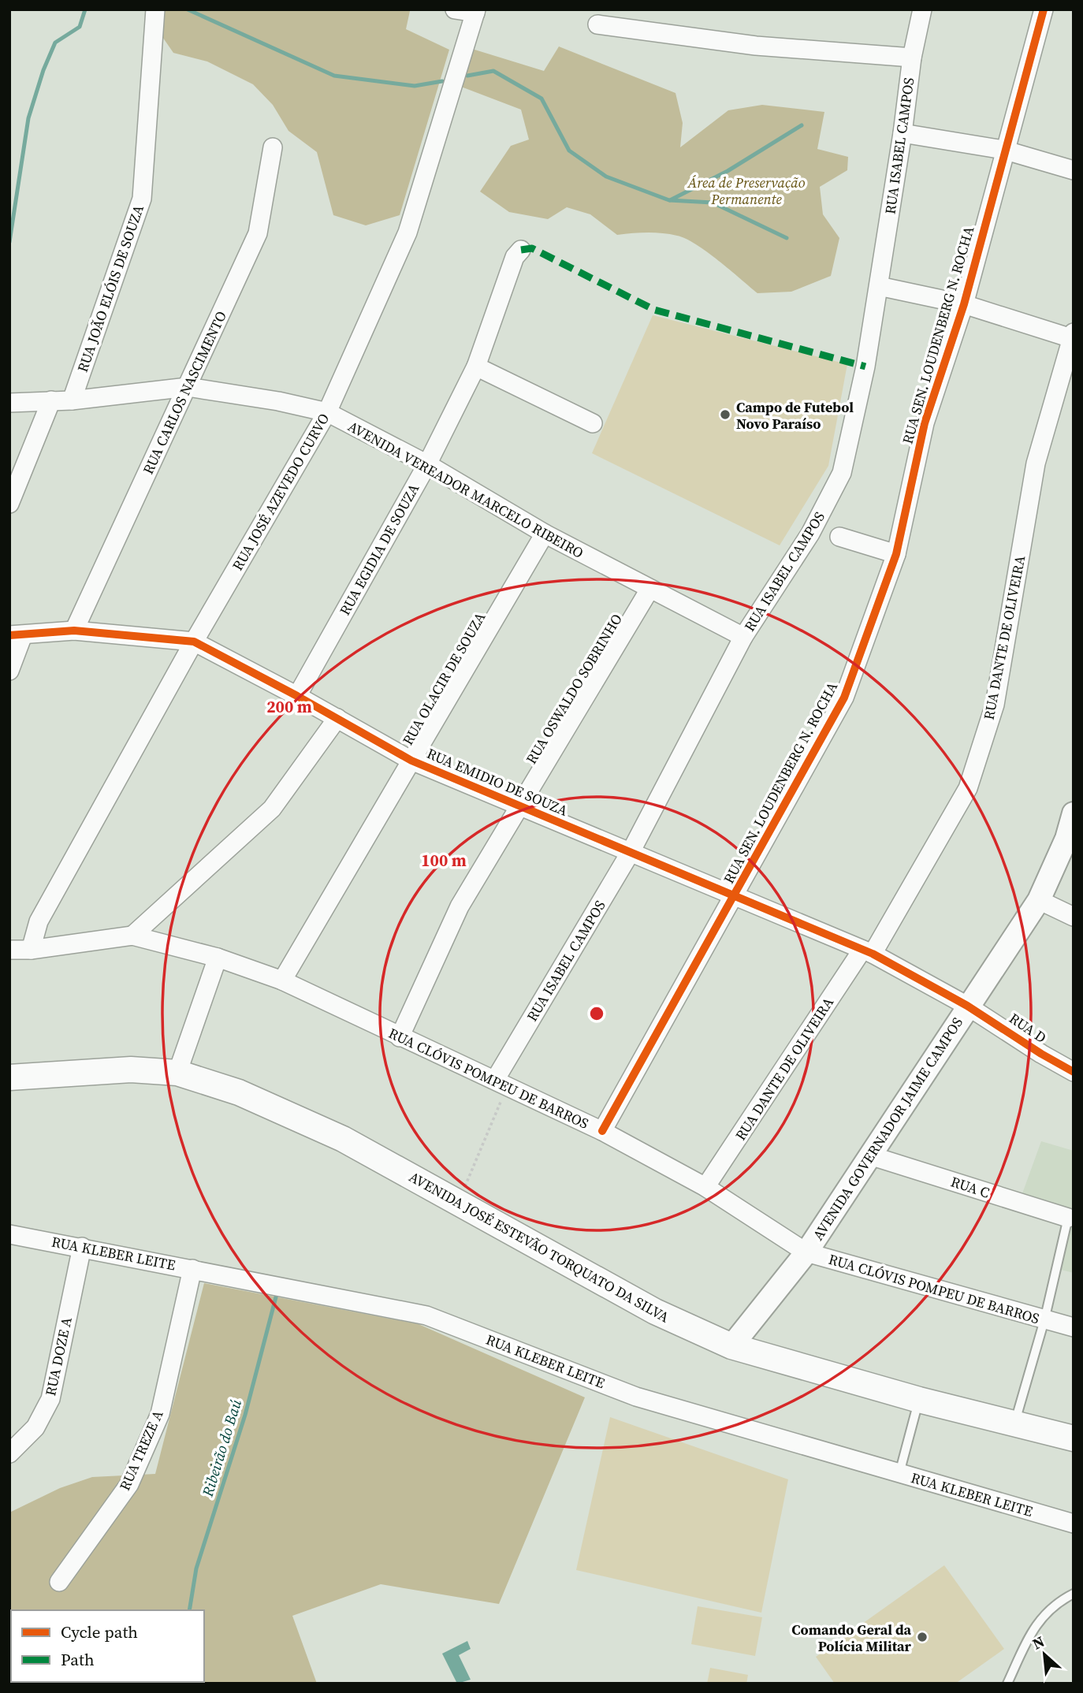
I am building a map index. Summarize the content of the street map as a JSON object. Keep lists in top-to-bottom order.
{
  "streets": {
    "main road": ["AVENIDA JOSÉ ESTEVÃO TORQUATO DA SILVA"],
    "street": [
      "RUA ISABEL CAMPOS",
      "RUA JOÃO ELÓIS DE SOUZA",
      "RUA SEN. LOUDENBERG N. ROCHA",
      "RUA CARLOS NASCIMENTO",
      "AVENIDA VEREADOR MARCELO RIBEIRO",
      "RUA JOSÉ AZEVEDO CURVO",
      "RUA EGIDIA DE SOUZA",
      "RUA DANTE DE OLIVEIRA",
      "RUA OLACIR DE SOUZA",
      "RUA OSWALDO SOBRINHO",
      "RUA EMIDIO DE SOUZA",
      "RUA D",
      "RUA CLÓVIS POMPEU DE BARROS",
      "AVENIDA GOVERNADOR JAIME CAMPOS",
      "RUA C",
      "RUA KLEBER LEITE",
      "RUA DOZE A",
      "RUA TREZE A"
    ]
  },
  "crossings": [
    ["RUA ISABEL CAMPOS", "AVENIDA VEREADOR MARCELO RIBEIRO"],
    ["RUA ISABEL CAMPOS", "RUA EMIDIO DE SOUZA"],
    ["RUA ISABEL CAMPOS", "RUA CLÓVIS POMPEU DE BARROS"],
    ["RUA JOÃO ELÓIS DE SOUZA", "AVENIDA VEREADOR MARCELO RIBEIRO"],
    ["RUA SEN. LOUDENBERG N. ROCHA", "RUA EMIDIO DE SOUZA"],
    ["RUA SEN. LOUDENBERG N. ROCHA", "RUA CLÓVIS POMPEU DE BARROS"],
    ["RUA CARLOS NASCIMENTO", "AVENIDA VEREADOR MARCELO RIBEIRO"],
    ["RUA CARLOS NASCIMENTO", "RUA EMIDIO DE SOUZA"],
    ["AVENIDA VEREADOR MARCELO RIBEIRO", "RUA JOSÉ AZEVEDO CURVO"],
    ["AVENIDA VEREADOR MARCELO RIBEIRO", "RUA EGIDIA DE SOUZA"],
    ["AVENIDA VEREADOR MARCELO RIBEIRO", "RUA OLACIR DE SOUZA"],
    ["AVENIDA VEREADOR MARCELO RIBEIRO", "RUA OSWALDO SOBRINHO"],
    ["RUA JOSÉ AZEVEDO CURVO", "RUA EMIDIO DE SOUZA"],
    ["RUA JOSÉ AZEVEDO CURVO", "RUA CLÓVIS POMPEU DE BARROS"],
    ["RUA EGIDIA DE SOUZA", "RUA EMIDIO DE SOUZA"],
    ["RUA DANTE DE OLIVEIRA", "RUA EMIDIO DE SOUZA"],
    ["RUA DANTE DE OLIVEIRA", "RUA CLÓVIS POMPEU DE BARROS"],
    ["RUA OLACIR DE SOUZA", "RUA EMIDIO DE SOUZA"],
    ["RUA OLACIR DE SOUZA", "RUA CLÓVIS POMPEU DE BARROS"],
    ["RUA OSWALDO SOBRINHO", "RUA EMIDIO DE SOUZA"],
    ["RUA OSWALDO SOBRINHO", "RUA CLÓVIS POMPEU DE BARROS"],
    ["RUA EMIDIO DE SOUZA", "RUA D"],
    ["RUA EMIDIO DE SOUZA", "AVENIDA GOVERNADOR JAIME CAMPOS"],
    ["RUA D", "AVENIDA GOVERNADOR JAIME CAMPOS"],
    ["RUA CLÓVIS POMPEU DE BARROS", "AVENIDA GOVERNADOR JAIME CAMPOS"],
    ["AVENIDA GOVERNADOR JAIME CAMPOS", "RUA C"],
    ["AVENIDA GOVERNADOR JAIME CAMPOS", "AVENIDA JOSÉ ESTEVÃO TORQUATO DA SILVA"],
    ["RUA KLEBER LEITE", "RUA DOZE A"],
    ["RUA KLEBER LEITE", "RUA TREZE A"]
  ],
  "water": ["Ribeirão do Baú"],
  "parks": ["Área de Preservação Permanente"],
  "places": ["Campo de Futebol Novo Paraíso", "Comando Geral da Polícia Militar"],
  "legend": ["Cycle path", "Path"],
  "north": "top left",
  "rings": ["200 m", "100 m"]
}
